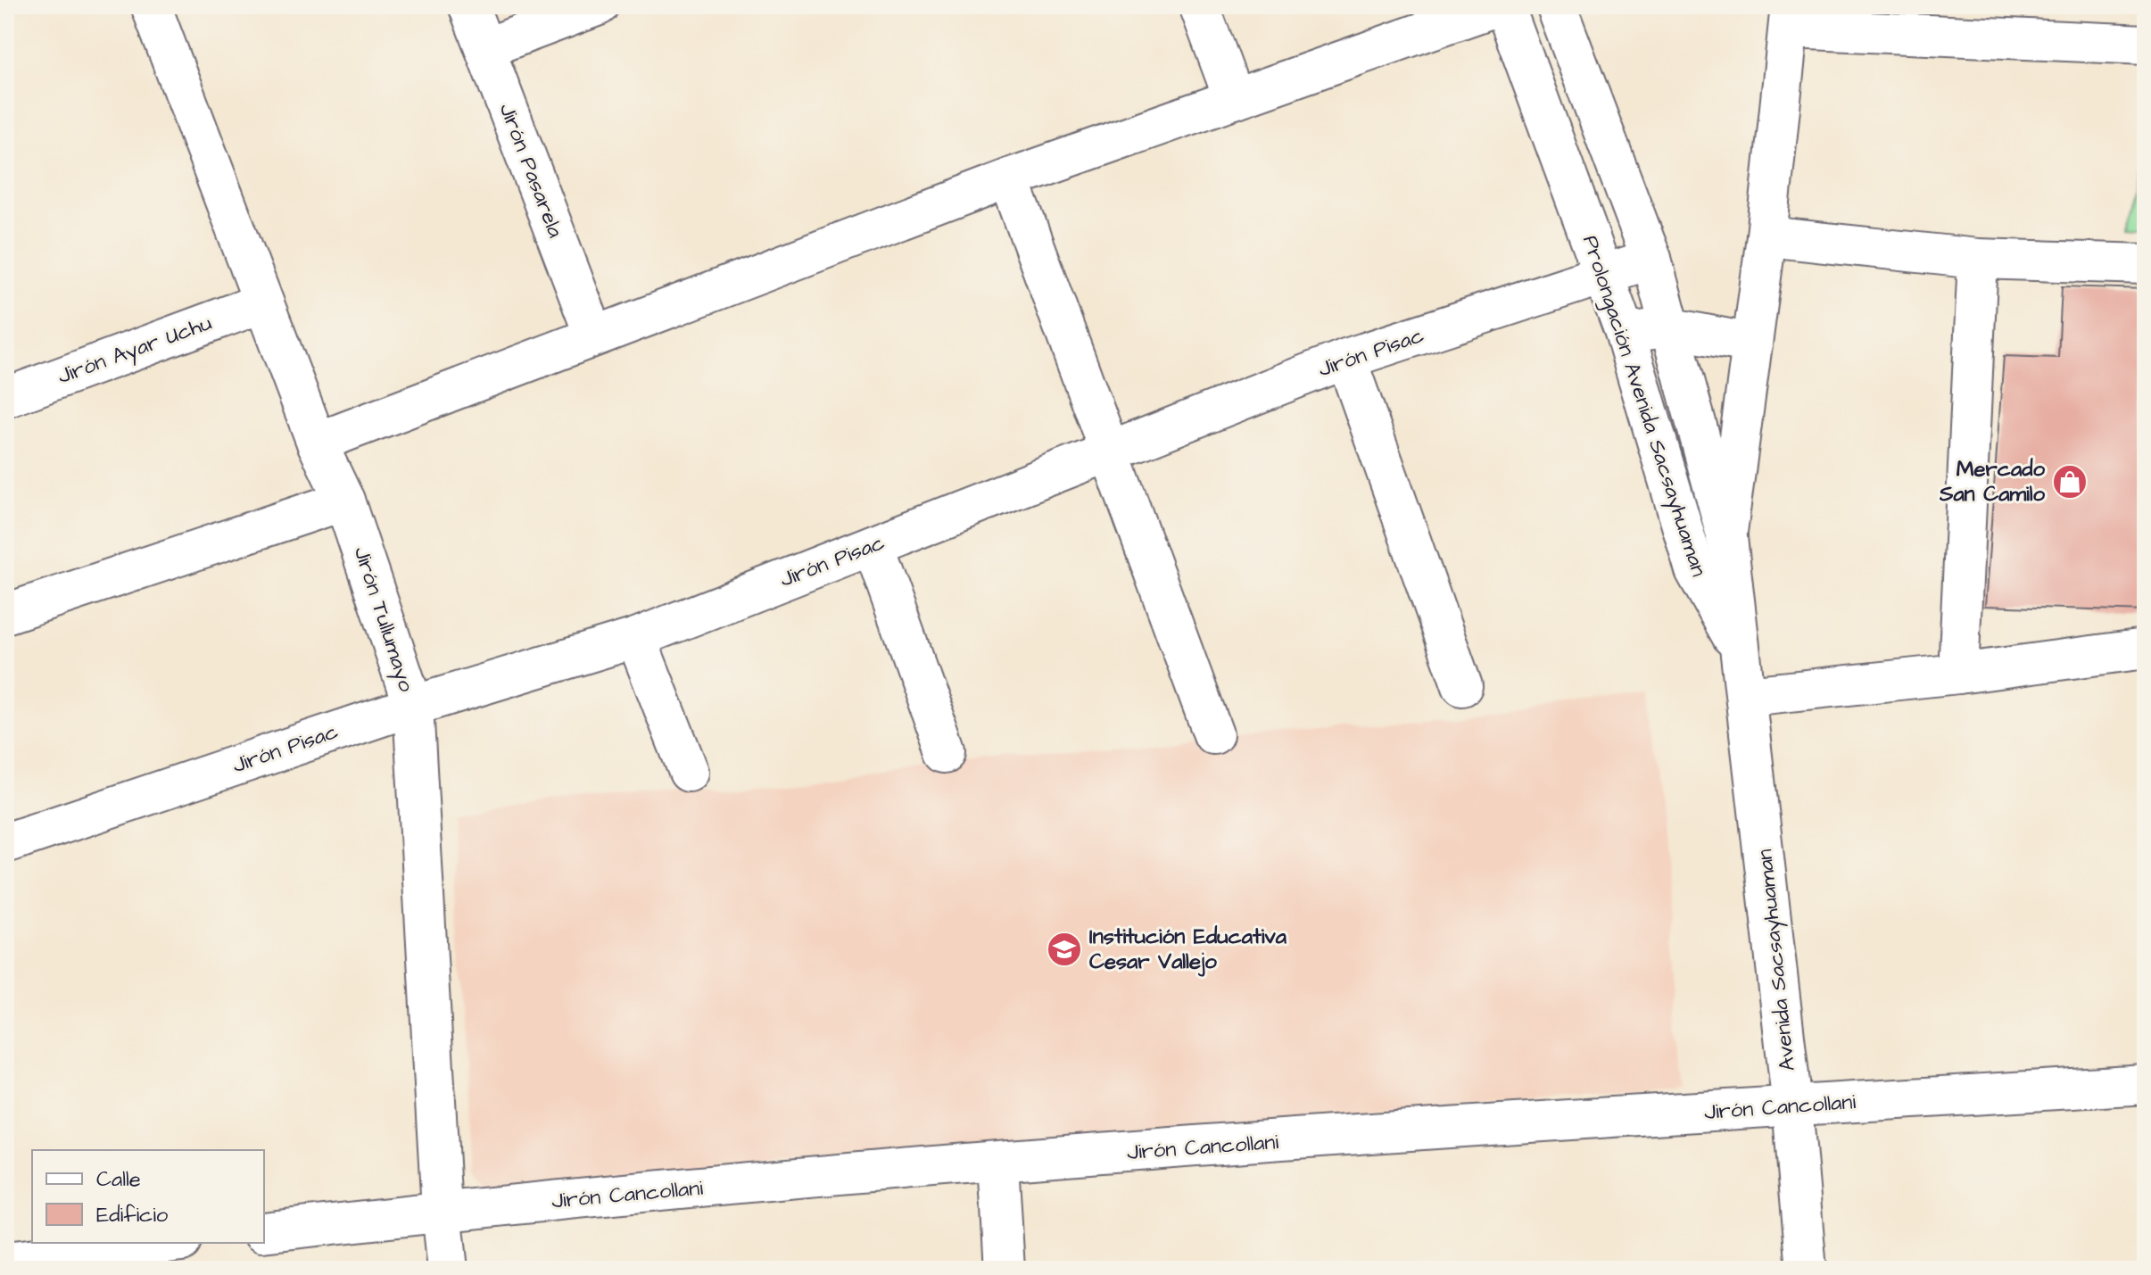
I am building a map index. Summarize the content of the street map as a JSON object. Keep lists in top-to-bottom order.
{
  "streets": {
    "street": [
      "Jirón Pasarela",
      "Jirón Ayar Uchu",
      "Jirón Pisac",
      "Prolongación Avenida Sacsayhuaman",
      "Jirón Tullumayo",
      "Avenida Sacsayhuaman",
      "Jirón Cancollani"
    ]
  },
  "crossings": [
    ["Jirón Ayar Uchu", "Jirón Tullumayo"],
    ["Jirón Pisac", "Prolongación Avenida Sacsayhuaman"],
    ["Jirón Pisac", "Jirón Tullumayo"],
    ["Prolongación Avenida Sacsayhuaman", "Avenida Sacsayhuaman"],
    ["Jirón Tullumayo", "Jirón Cancollani"],
    ["Avenida Sacsayhuaman", "Jirón Cancollani"]
  ],
  "places": {
    "shop": ["Mercado San Camilo"],
    "school or university": ["Institución Educativa Cesar Vallejo"]
  },
  "legend": ["Calle", "Edificio"]
}
